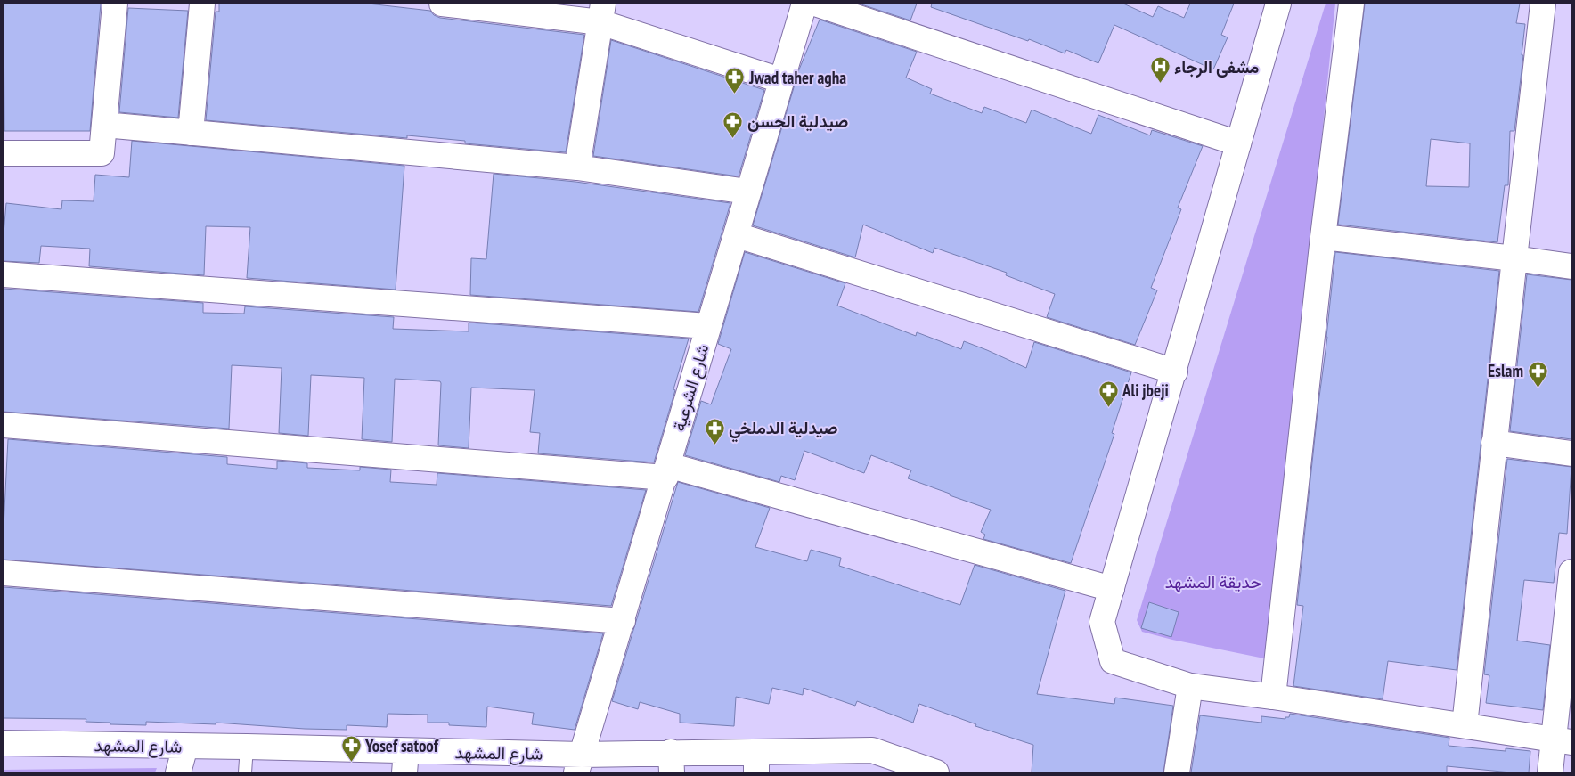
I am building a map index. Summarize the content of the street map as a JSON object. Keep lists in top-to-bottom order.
{
  "streets": {
    "street": ["شارع الشرعية", "شارع المشهد"]
  },
  "crossings": [
    ["شارع الشرعية", "شارع المشهد"]
  ],
  "parks": ["حديقة المشهد"],
  "places": {
    "hospital": ["مشفى الرجاء"],
    "pharmacy": [
      "Jwad taher agha",
      "صيدلية الحسن",
      "Eslam",
      "Ali jbeji",
      "صيدلية الدملخي",
      "Yosef satoof"
    ]
  }
}
